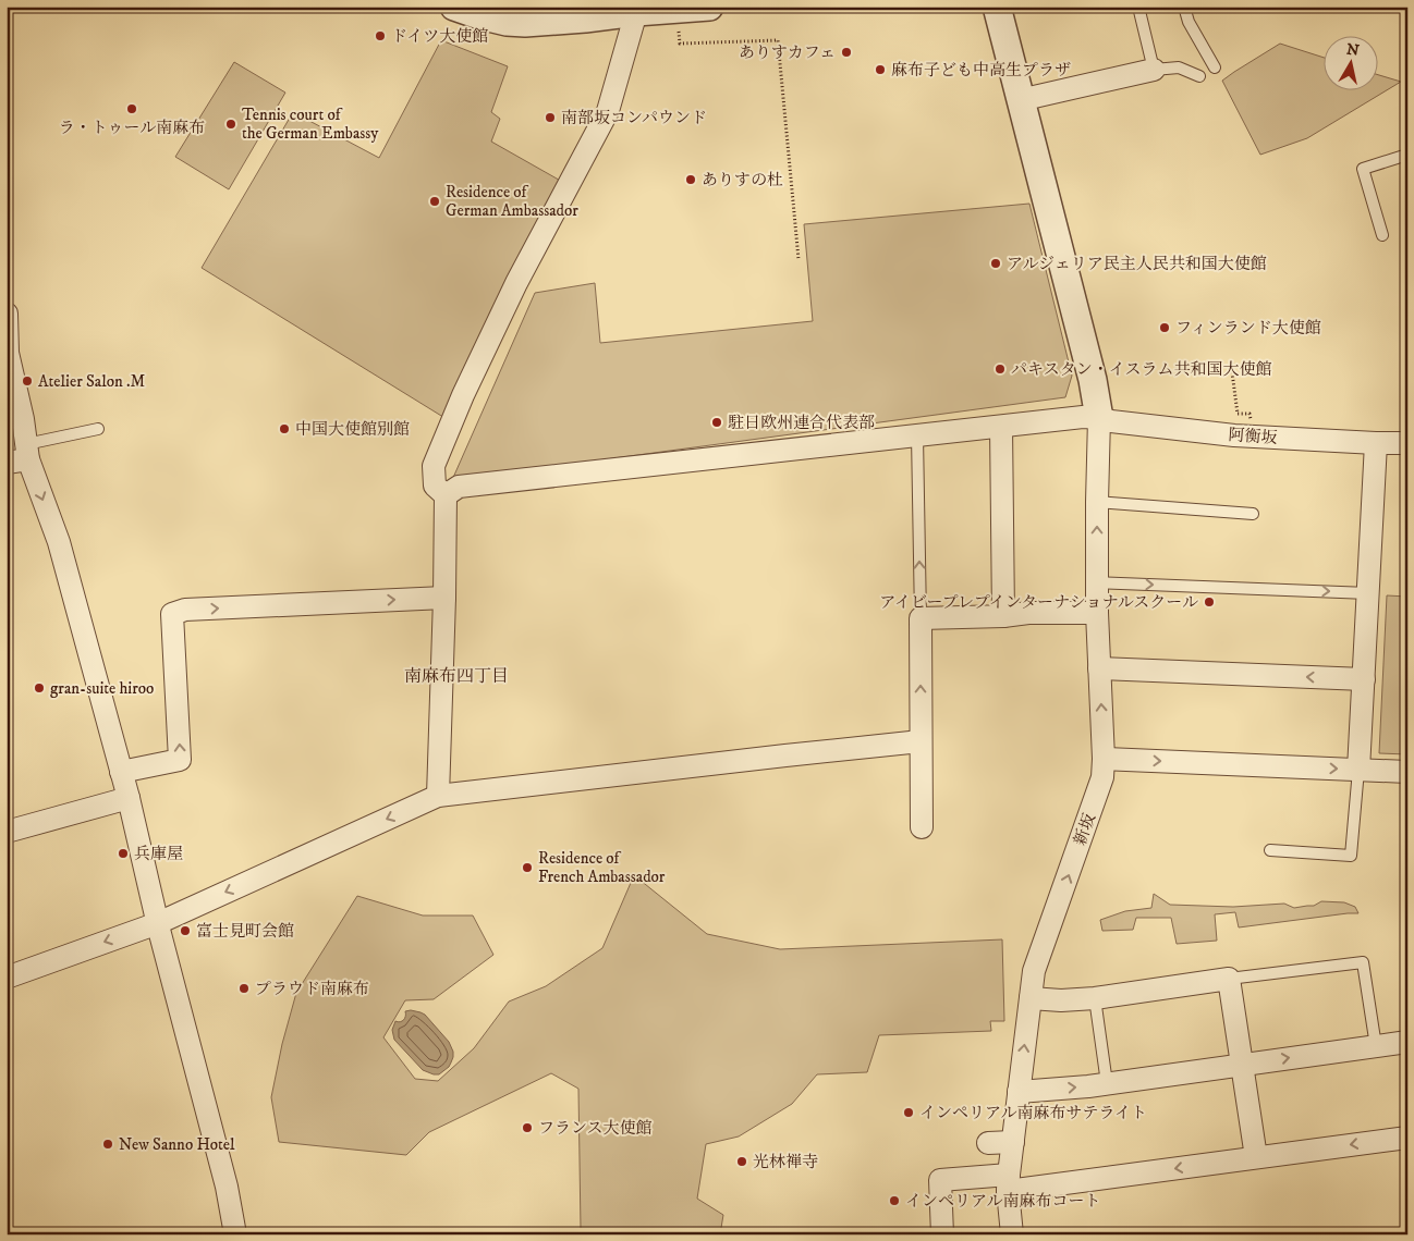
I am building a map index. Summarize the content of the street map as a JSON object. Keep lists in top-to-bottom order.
{
  "streets": {
    "street": ["阿衡坂", "新坂"]
  },
  "crossings": [
    ["阿衡坂", "新坂"]
  ],
  "districts": ["南麻布四丁目"],
  "places": [
    "ドイツ大使館",
    "ありすカフェ",
    "麻布子ども中高生プラザ",
    "ラ・トゥール南麻布",
    "南部坂コンパウンド",
    "Tennis court of the German Embassy",
    "ありすの杜",
    "Residence of German Ambassador",
    "アルジェリア民主人民共和国大使館",
    "フィンランド大使館",
    "パキスタン・イスラム共和国大使館",
    "Atelier Salon .M",
    "駐日欧州連合代表部",
    "中国大使館別館",
    "アイビープレプインターナショナルスクール",
    "gran-suite hiroo",
    "兵庫屋",
    "Residence of French Ambassador",
    "富士見町会館",
    "プラウド南麻布",
    "インペリアル南麻布サテライト",
    "フランス大使館",
    "New Sanno Hotel",
    "光林禅寺",
    "インペリアル南麻布コート"
  ],
  "north": "top"
}
